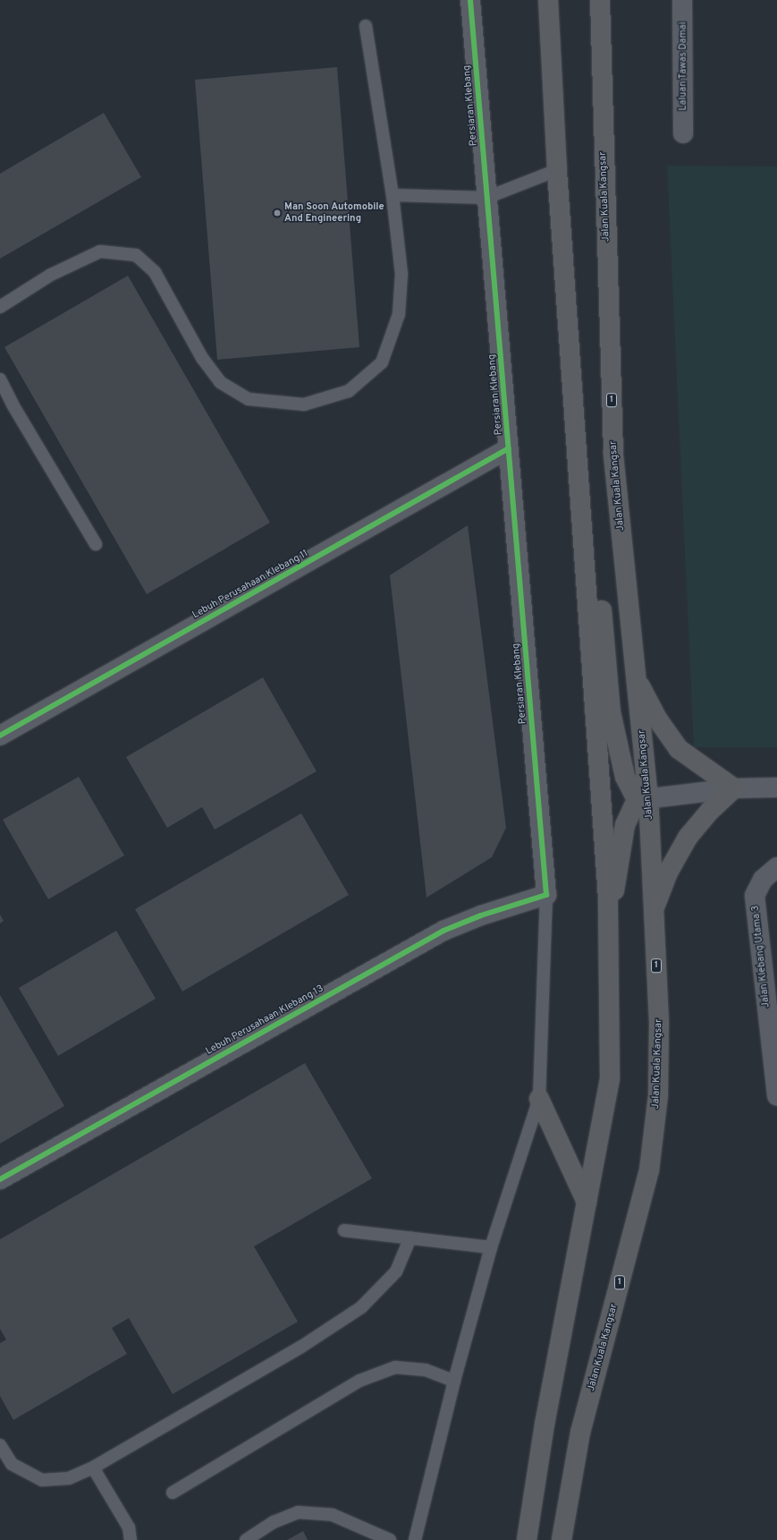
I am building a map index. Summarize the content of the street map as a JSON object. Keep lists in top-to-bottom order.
{
  "streets": {
    "highway": ["Jalan Kuala Kangsar", "1"],
    "street": [
      "Laluan Tawas Damai",
      "Persiaran Klebang",
      "Lebuh Perusahaan Klebang 11",
      "Jalan Klebang Utama 3",
      "Lebuh Perusahaan Klebang 13"
    ]
  },
  "crossings": [
    ["Persiaran Klebang", "Lebuh Perusahaan Klebang 11"],
    ["Persiaran Klebang", "Lebuh Perusahaan Klebang 13"]
  ],
  "places": ["Man Soon Automobile And Engineering"]
}
